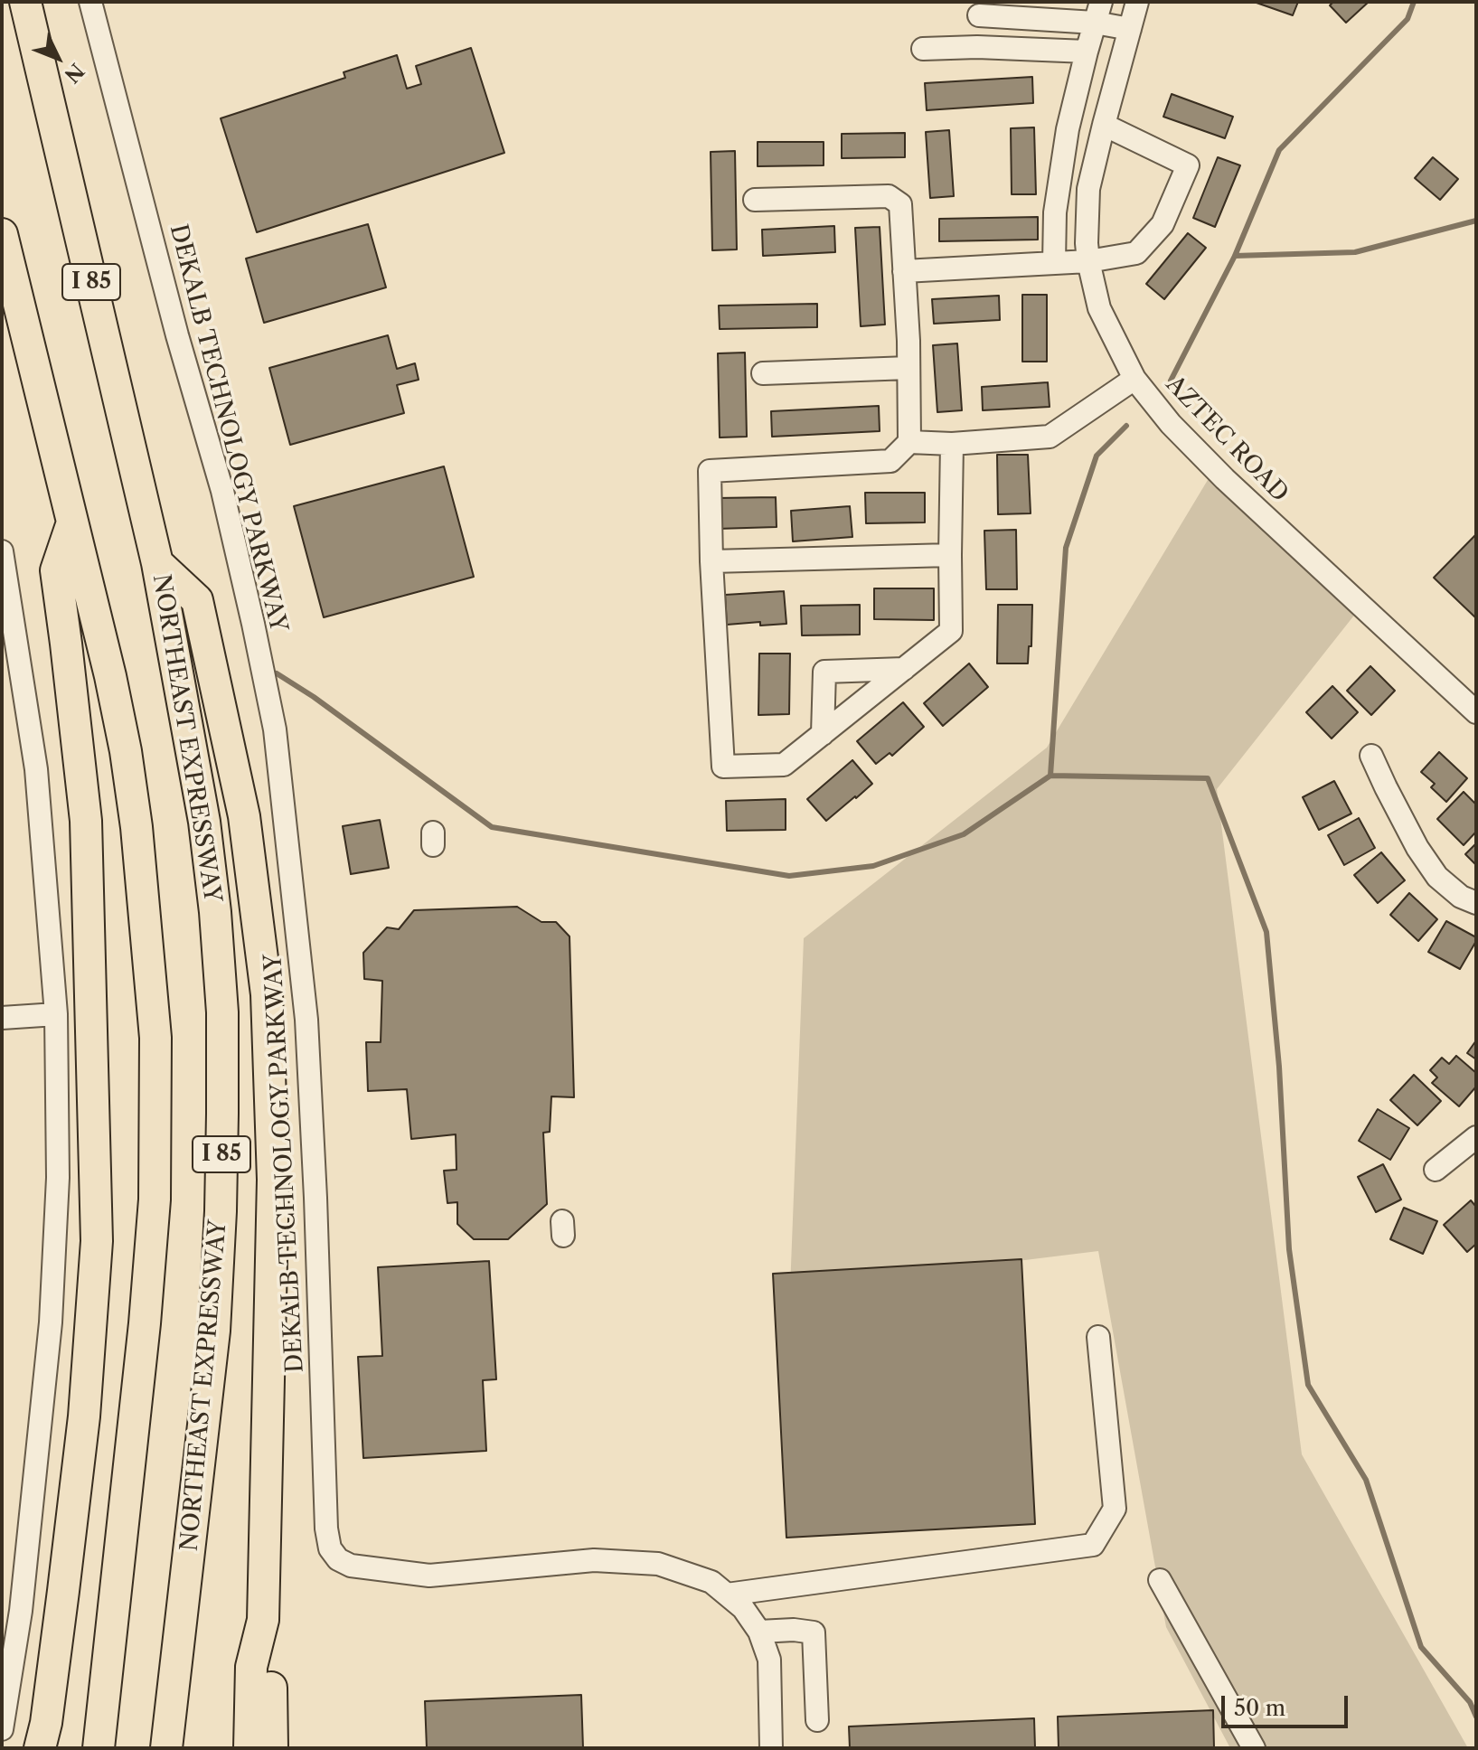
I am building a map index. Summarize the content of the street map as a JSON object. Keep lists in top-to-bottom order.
{
  "streets": {
    "highway": ["I 85", "NORTHEAST EXPRESSWAY"],
    "street": ["DEKALB TECHNOLOGY PARKWAY", "AZTEC ROAD"]
  },
  "scale_bar": "50 m",
  "north": "bottom right"
}
